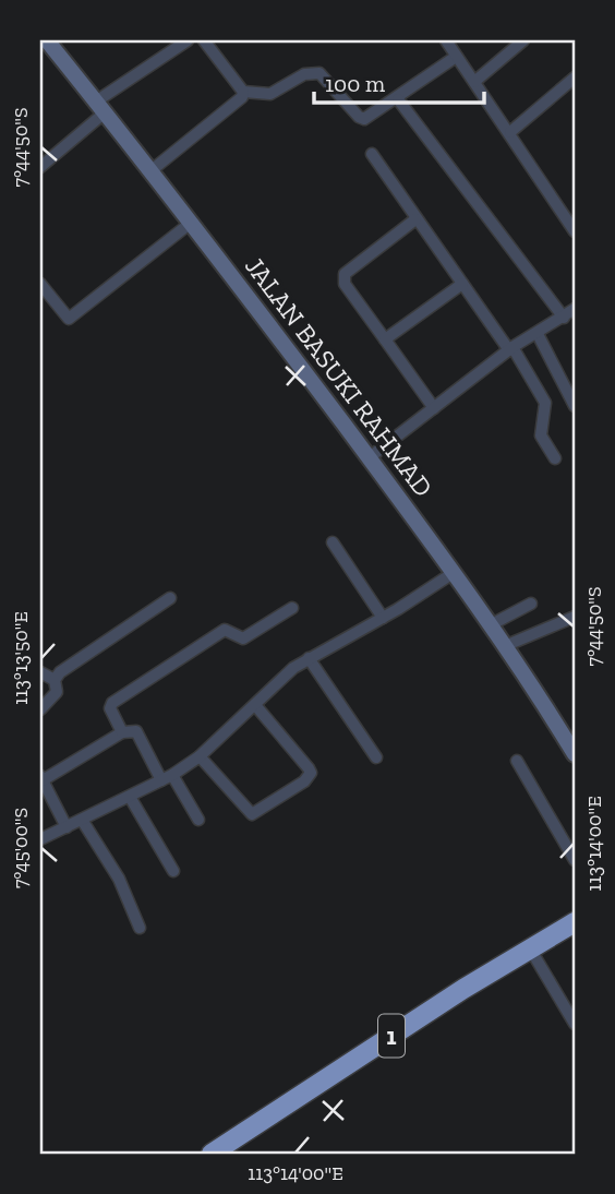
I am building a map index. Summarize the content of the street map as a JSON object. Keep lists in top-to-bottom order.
{
  "streets": {
    "highway": ["1"],
    "main road": ["JALAN BASUKI RAHMAD"]
  },
  "scale_bar": "100 m",
  "coordinates": [
    "7°44'50\"S",
    "113°13'50\"E",
    "113°14'00\"E",
    "7°45'00\"S"
  ]
}
